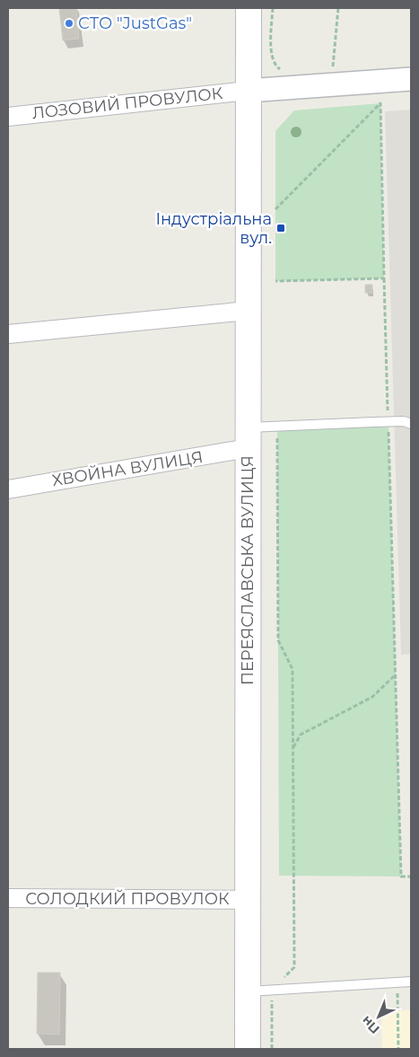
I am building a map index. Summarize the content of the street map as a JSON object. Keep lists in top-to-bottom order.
{
  "streets": {
    "main road": ["ПЕРЕЯСЛАВСЬКА ВУЛИЦЯ"],
    "street": ["ЛОЗОВИЙ ПРОВУЛОК", "ХВОЙНА ВУЛИЦЯ", "СОЛОДКИЙ ПРОВУЛОК"]
  },
  "crossings": [
    ["ЛОЗОВИЙ ПРОВУЛОК", "ПЕРЕЯСЛАВСЬКА ВУЛИЦЯ"],
    ["ХВОЙНА ВУЛИЦЯ", "ПЕРЕЯСЛАВСЬКА ВУЛИЦЯ"],
    ["ПЕРЕЯСЛАВСЬКА ВУЛИЦЯ", "СОЛОДКИЙ ПРОВУЛОК"]
  ],
  "places": {
    "other": ["СТО \"JustGas\""],
    "transit": ["Індустріальна вул."]
  },
  "north": "bottom left"
}
